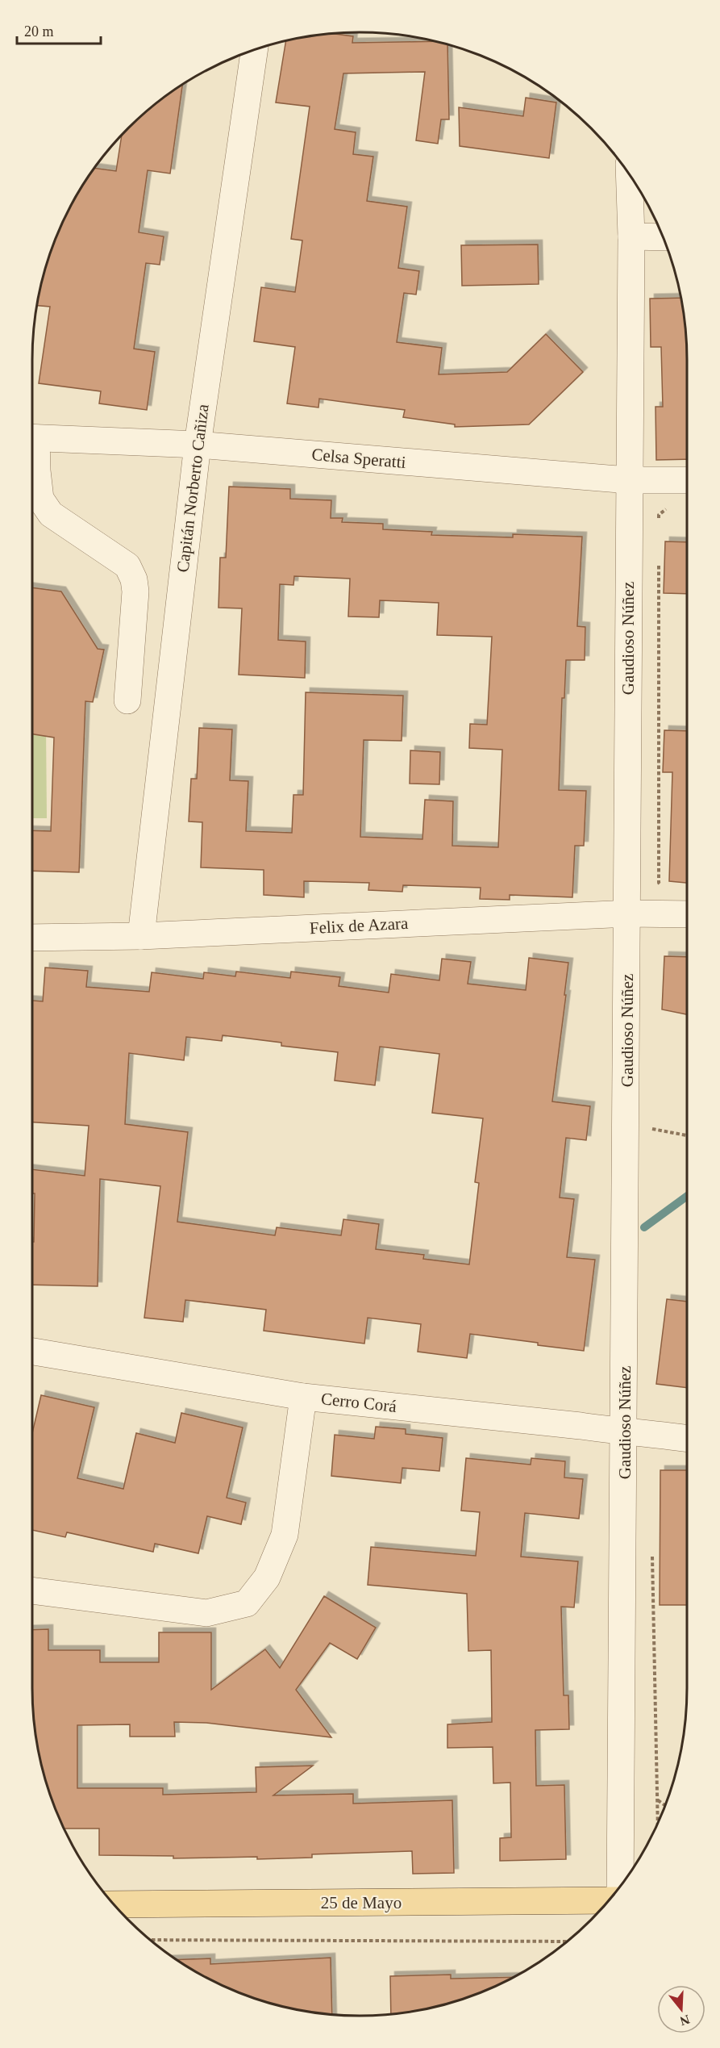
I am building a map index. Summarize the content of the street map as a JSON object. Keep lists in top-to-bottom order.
{
  "streets": {
    "main road": ["25 de Mayo"],
    "street": [
      "Celsa Speratti",
      "Capitán Norberto Cañiza",
      "Gaudioso Núñez",
      "Felix de Azara",
      "Cerro Corá"
    ]
  },
  "crossings": [
    ["Celsa Speratti", "Capitán Norberto Cañiza"],
    ["Celsa Speratti", "Gaudioso Núñez"],
    ["Capitán Norberto Cañiza", "Felix de Azara"],
    ["Gaudioso Núñez", "Felix de Azara"],
    ["Gaudioso Núñez", "Cerro Corá"]
  ],
  "scale_bar": "20 m",
  "north": "bottom"
}
